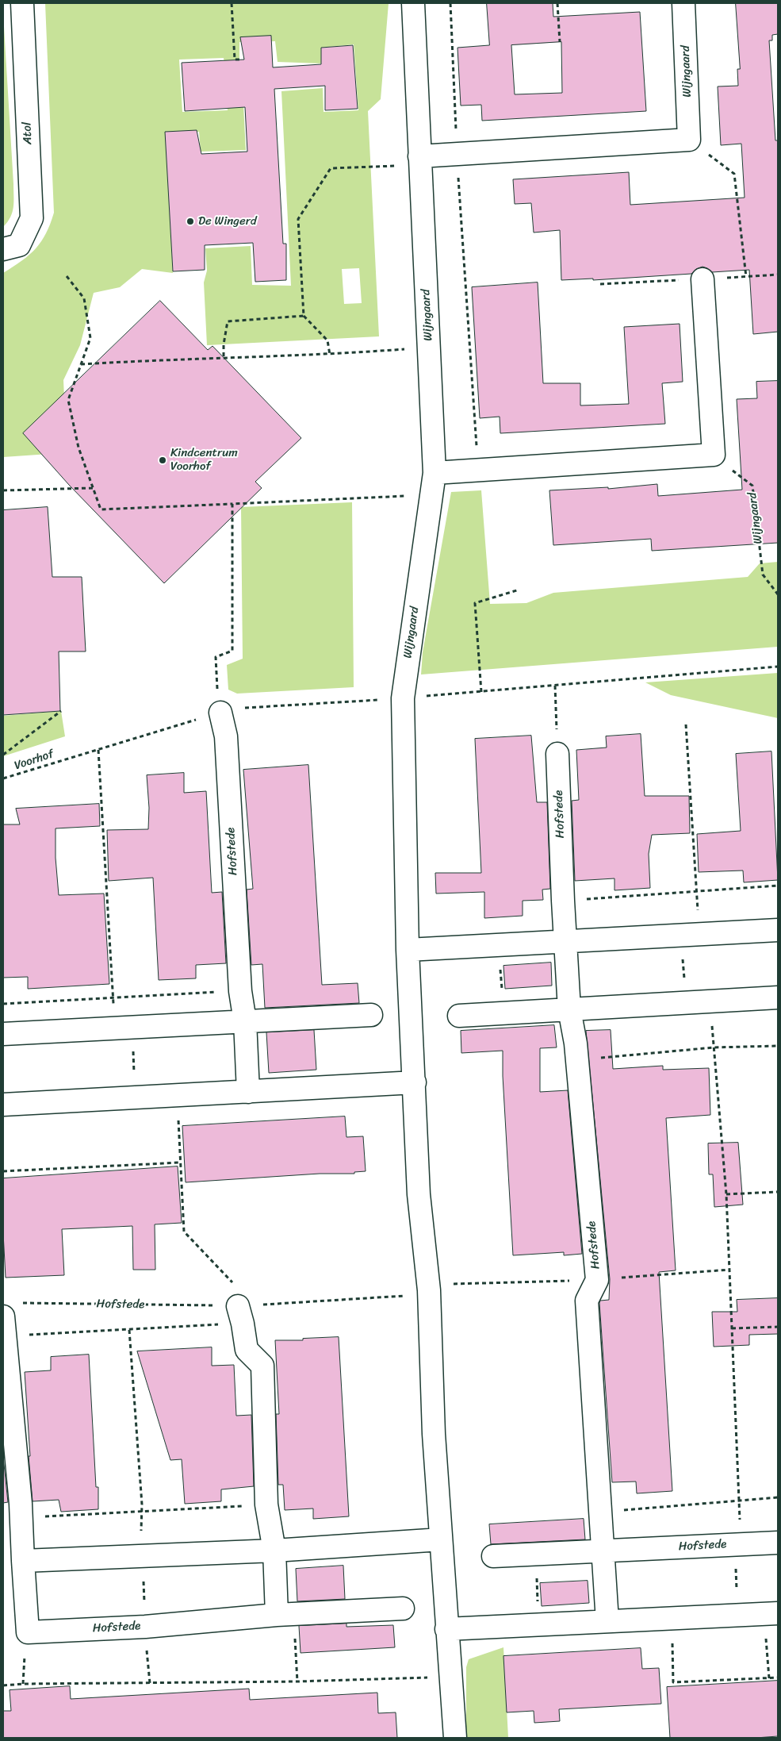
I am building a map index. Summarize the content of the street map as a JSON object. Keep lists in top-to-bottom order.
{
  "streets": {
    "street": ["Wijngaard", "Atol", "Hofstede"],
    "path": ["Voorhof"]
  },
  "places": ["De Wingerd", "Kindcentrum Voorhof"]
}
